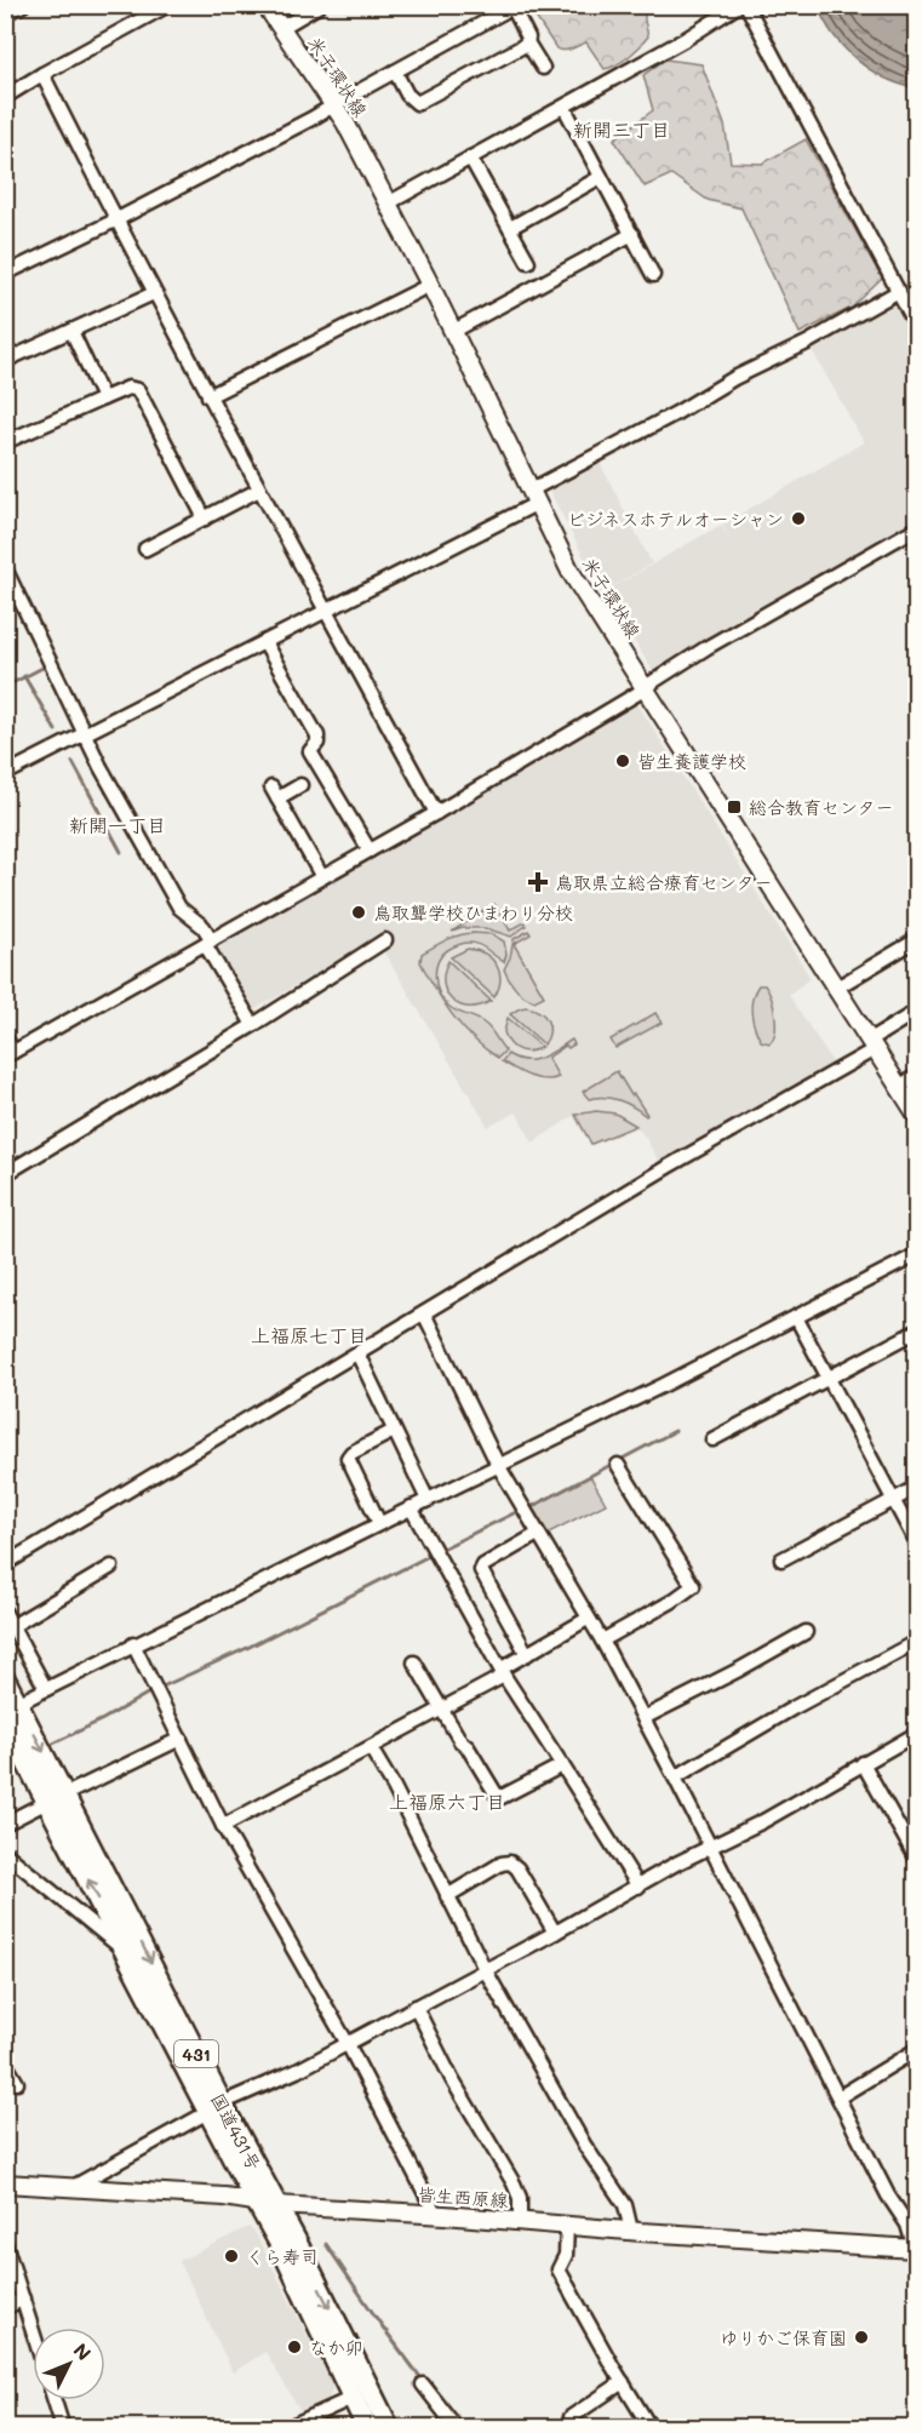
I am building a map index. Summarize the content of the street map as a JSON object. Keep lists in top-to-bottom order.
{
  "streets": {
    "highway": ["431", "国道431号"],
    "main road": ["米子環状線", "皆生西原線"]
  },
  "crossings": [
    ["国道431号", "皆生西原線"]
  ],
  "districts": [
    "新開三丁目",
    "新開一丁目",
    "上福原七丁目",
    "上福原六丁目"
  ],
  "places": {
    "other": [
      "ビジネスホテルオーシャン",
      "皆生養護学校",
      "鳥取聾学校ひまわり分校",
      "くら寿司",
      "ゆりかご保育園",
      "なか卯"
    ],
    "transit": ["総合教育センター"],
    "health": ["鳥取県立総合療育センター"]
  },
  "north": "top right"
}
